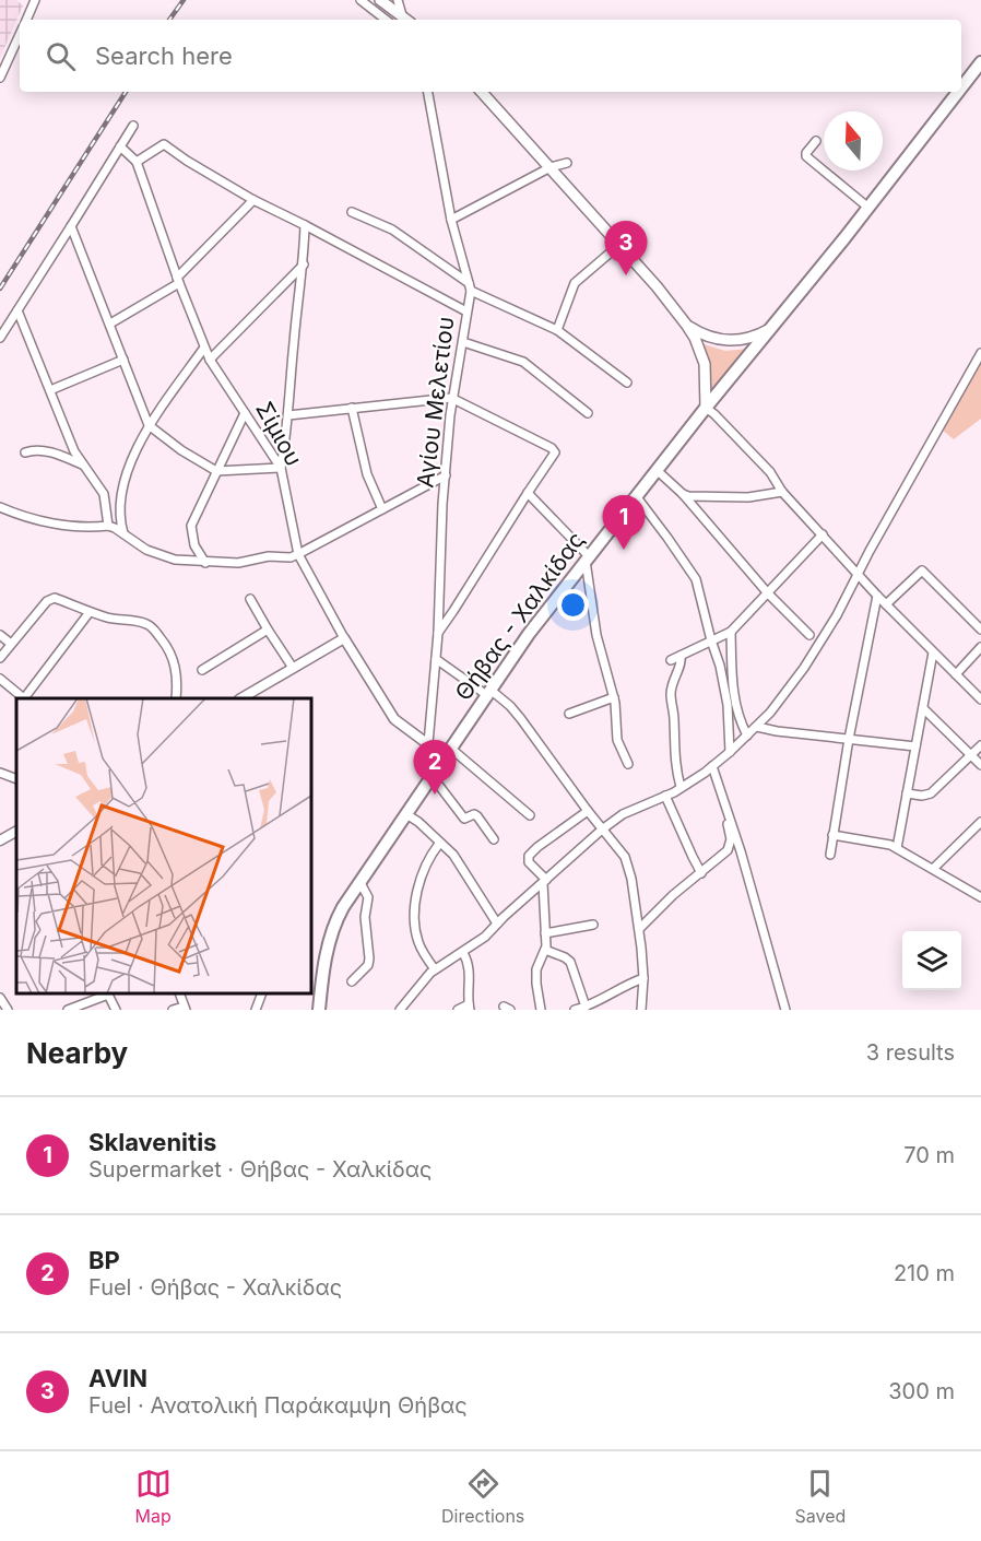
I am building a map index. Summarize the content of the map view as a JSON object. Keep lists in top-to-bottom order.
{
  "streets": {
    "main road": ["Θήβας - Χαλκίδας"],
    "street": ["Αγίου Μελετίου", "Σίμιου"]
  },
  "crossings": [
    ["Αγίου Μελετίου", "Σίμιου"]
  ],
  "north": "top",
  "page": {
    "search": "Search here",
    "pins": ["3", "1", "2"],
    "heading": ["Nearby", "3 results"],
    "list": [
      {
        "mark": "1",
        "name": "Sklavenitis",
        "note": "Supermarket · Θήβας - Χαλκίδας",
        "value": "70 m"
      },
      {
        "mark": "2",
        "name": "BP",
        "note": "Fuel · Θήβας - Χαλκίδας",
        "value": "210 m"
      },
      {
        "mark": "3",
        "name": "AVIN",
        "note": "Fuel · Ανατολική Παράκαμψη Θήβας",
        "value": "300 m"
      }
    ],
    "nav": ["Map", "Directions", "Saved"]
  }
}
